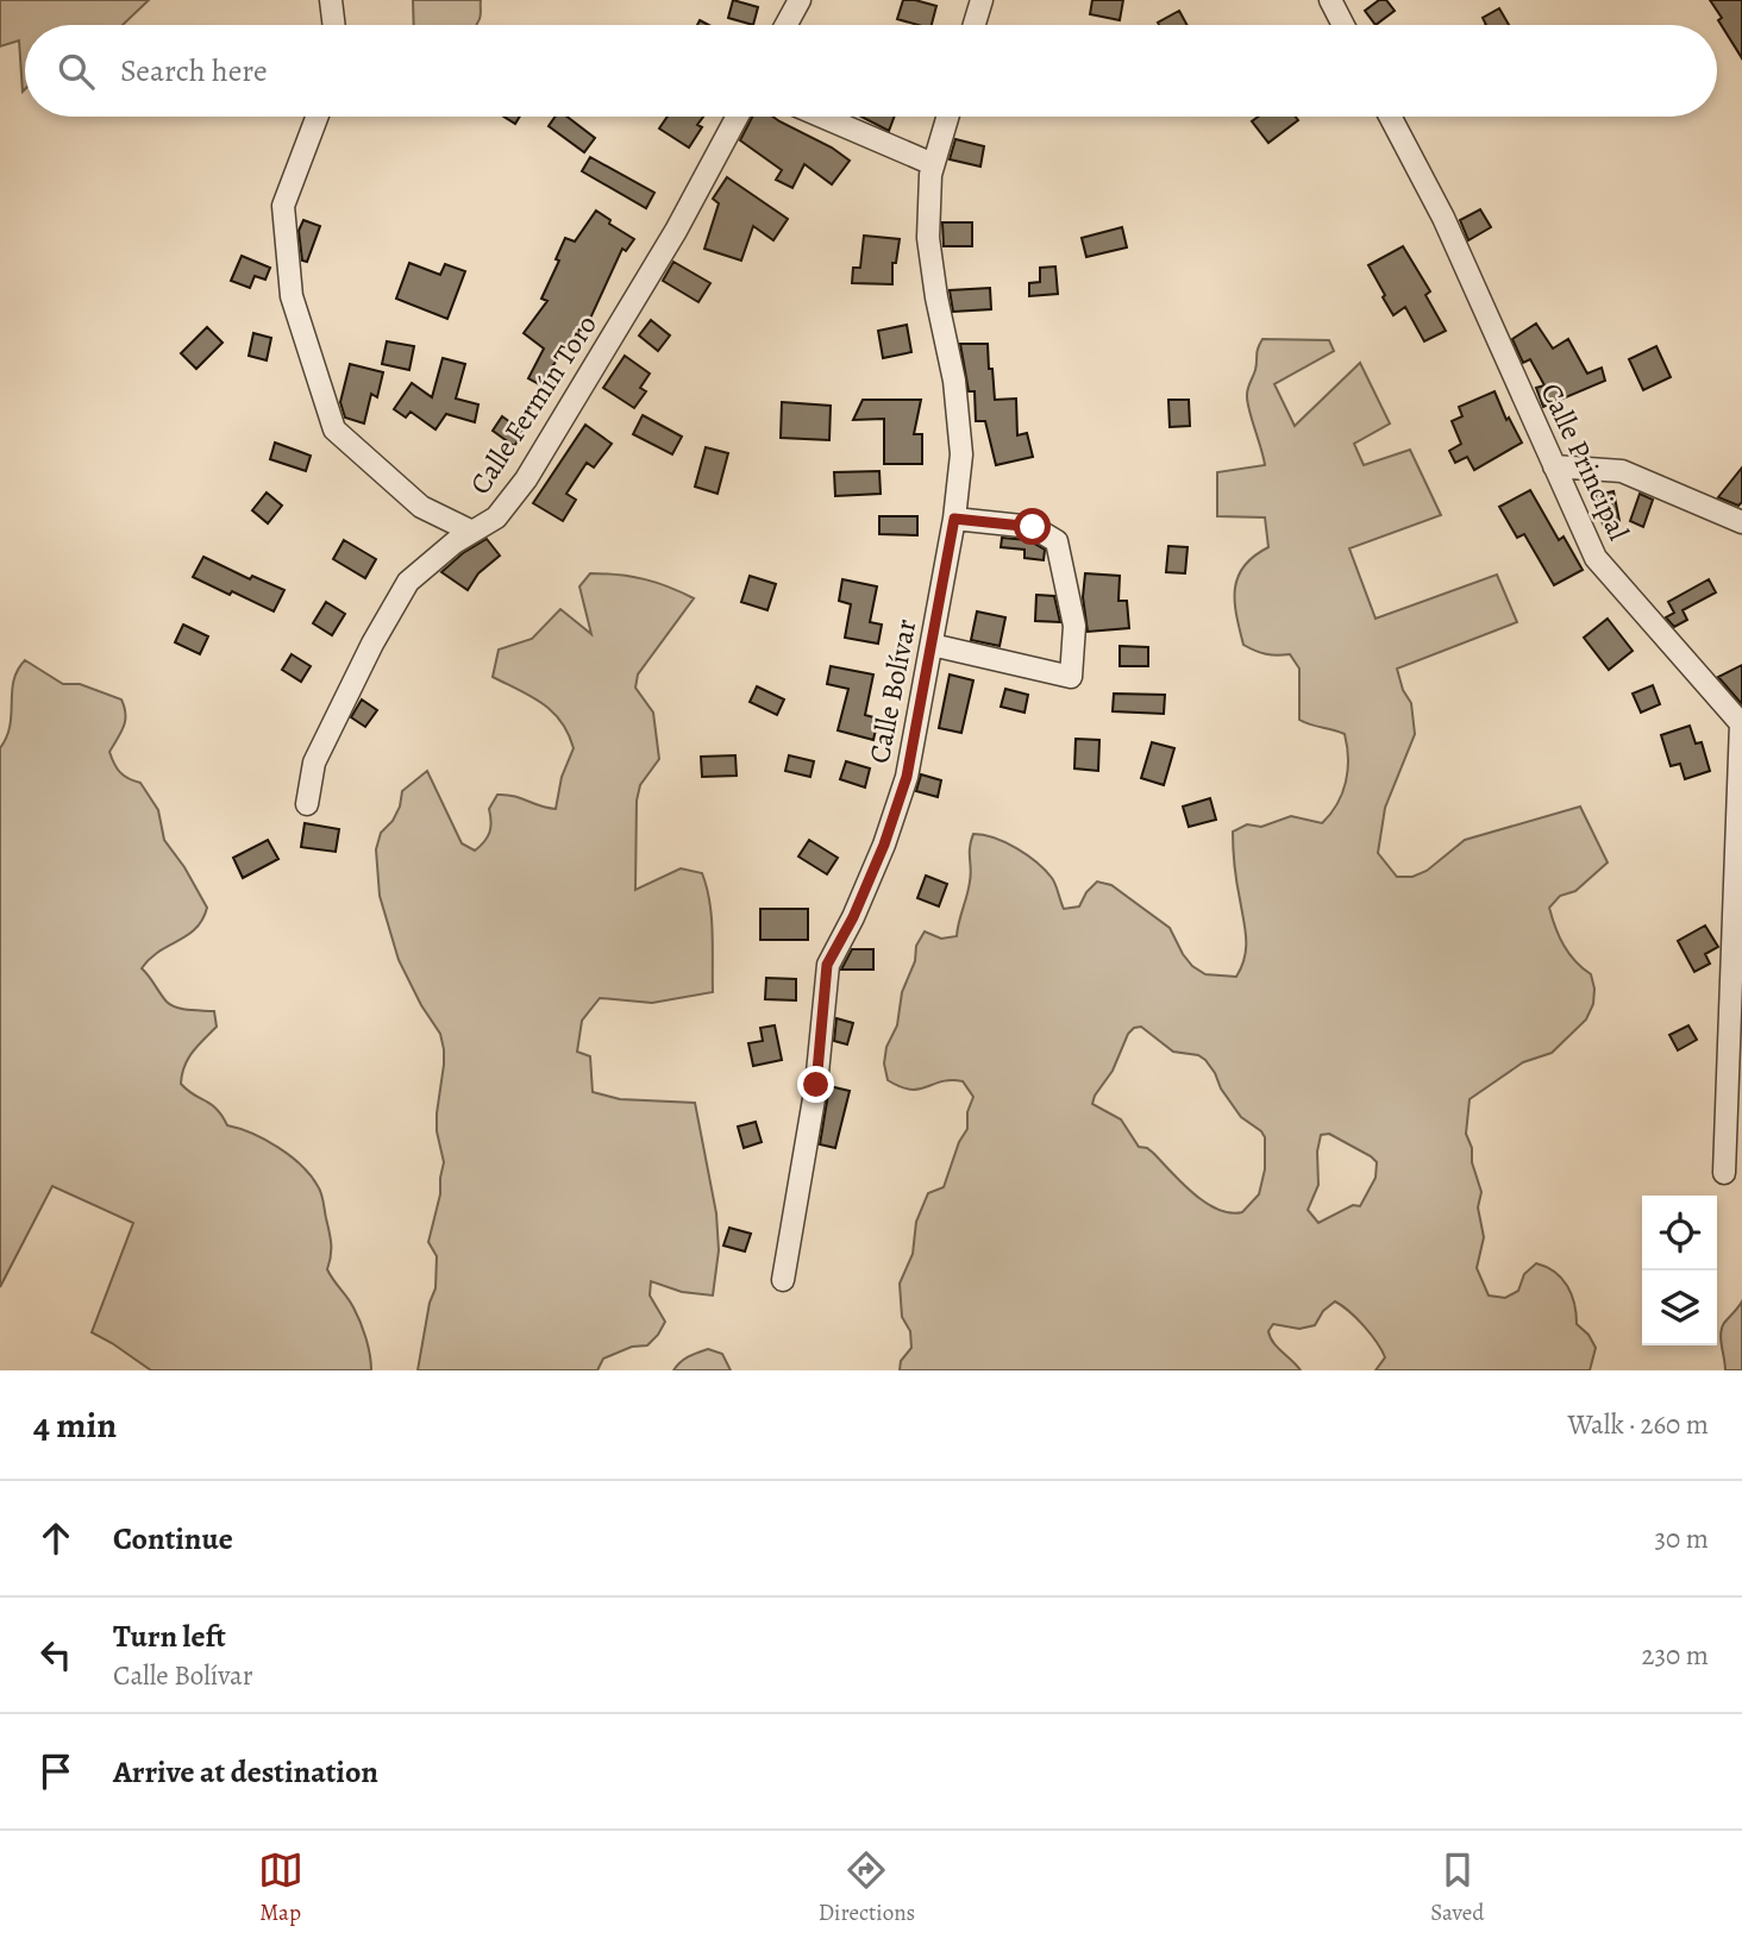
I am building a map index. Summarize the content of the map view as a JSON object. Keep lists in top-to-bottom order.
{
  "streets": {
    "street": ["Calle Fermín Toro", "Calle Principal", "Calle Bolívar"]
  },
  "page": {
    "search": "Search here",
    "heading": ["4 min", "Walk · 260 m"],
    "list": [
      ["Continue", "30 m"],
      ["Turn left", "Calle Bolívar", "230 m"],
      "Arrive at destination"
    ],
    "nav": ["Map", "Directions", "Saved"]
  }
}
